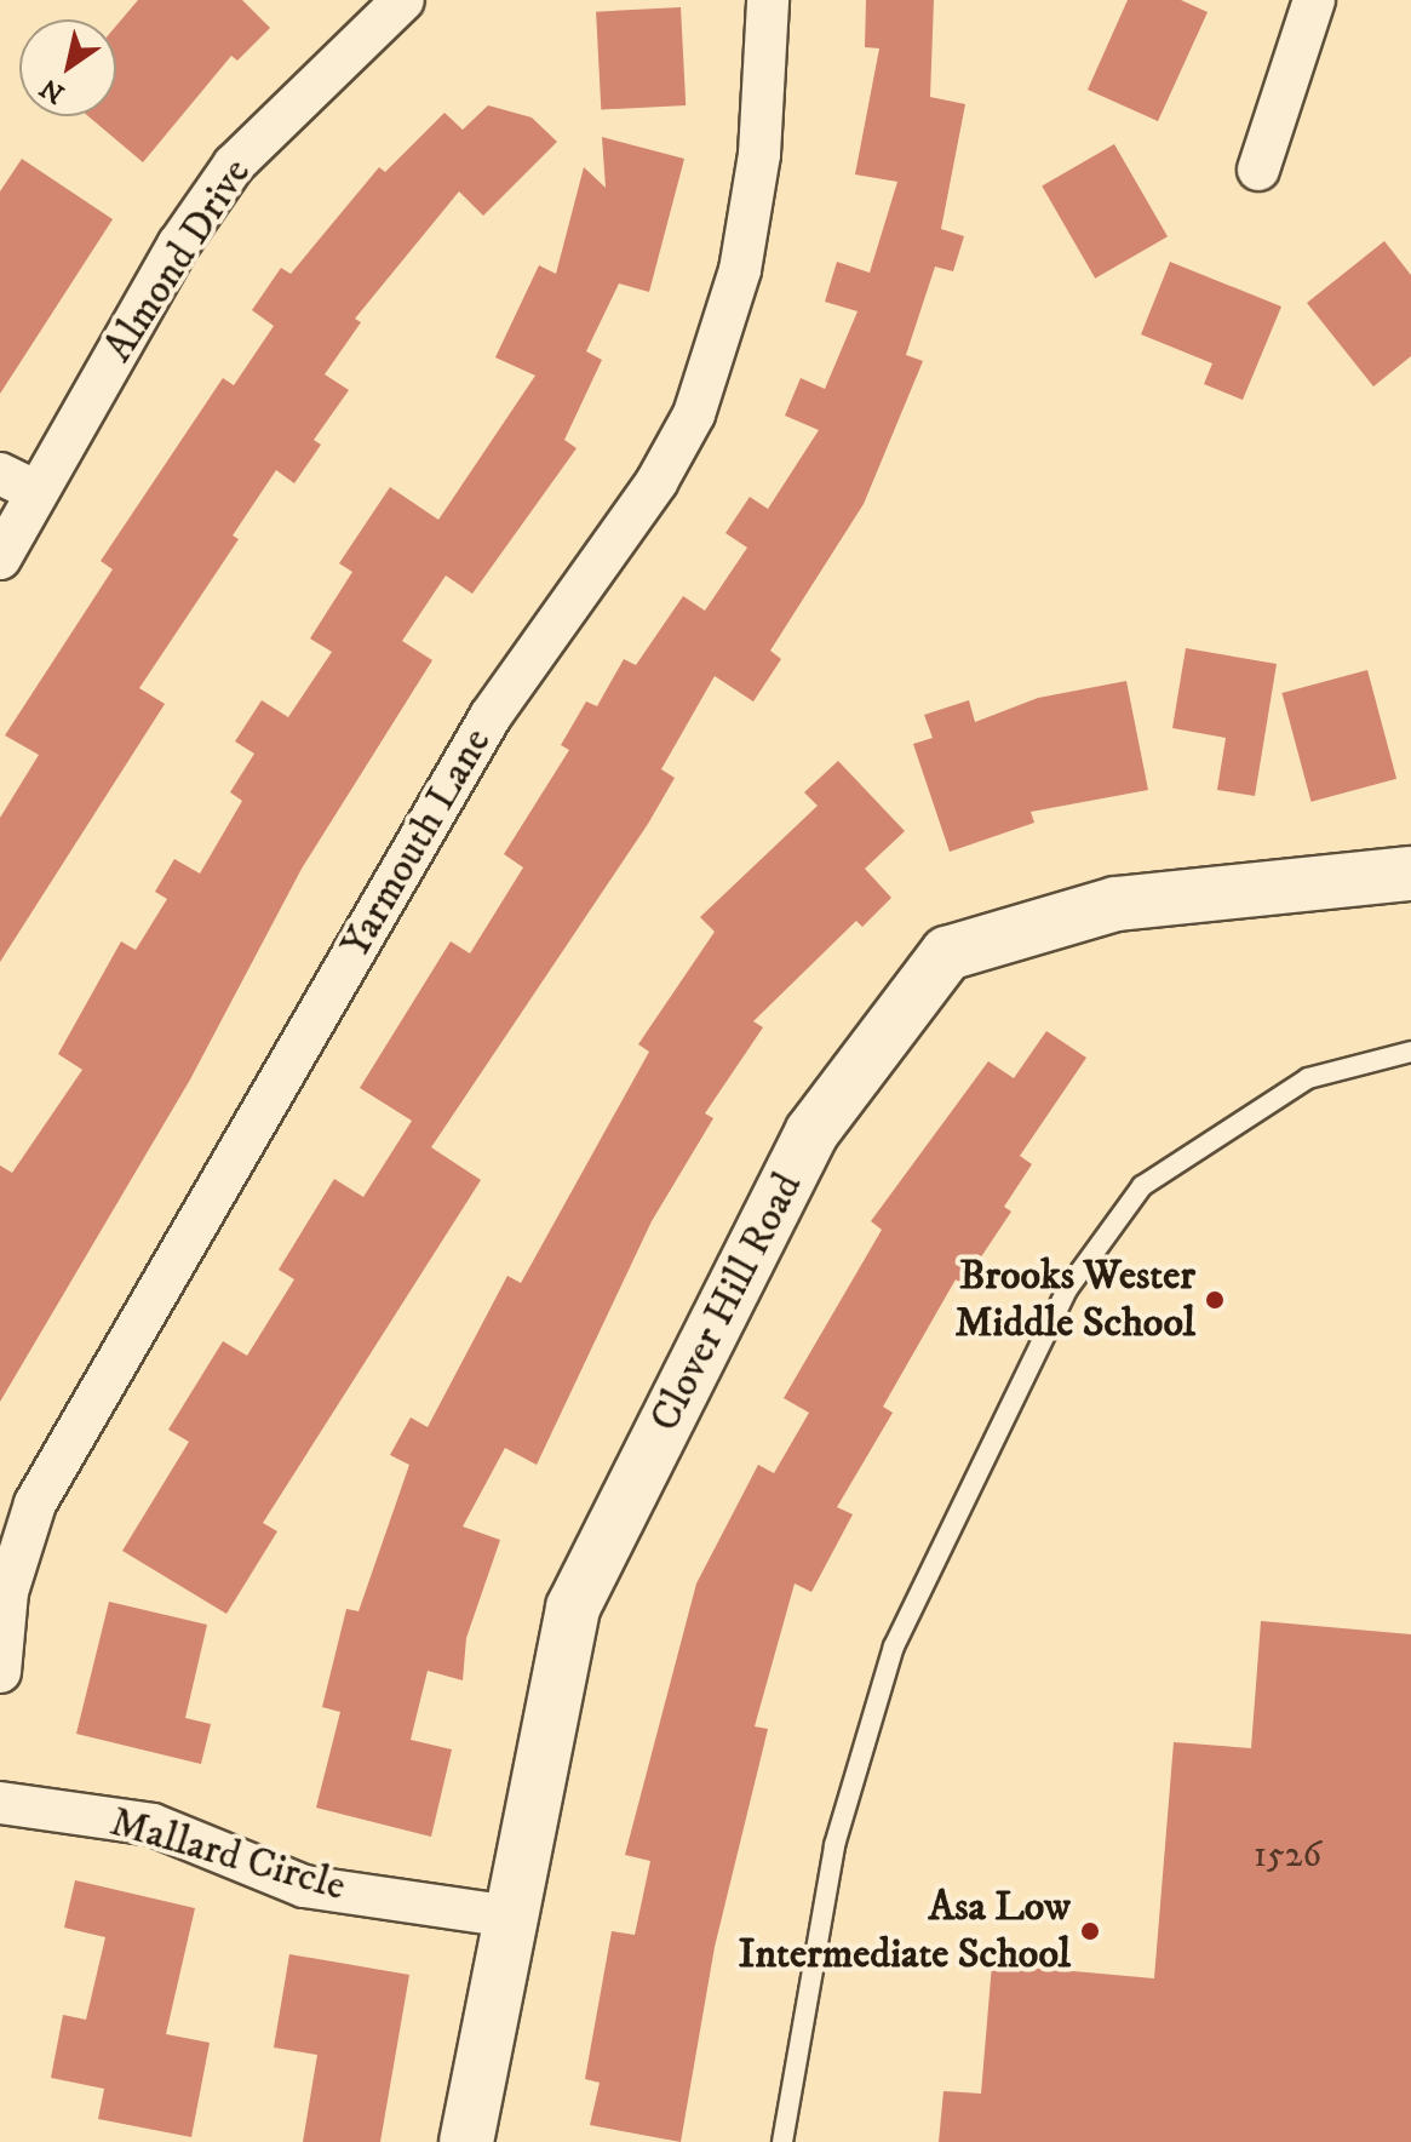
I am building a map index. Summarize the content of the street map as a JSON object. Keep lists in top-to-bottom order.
{
  "streets": {
    "street": [
      "Almond Drive",
      "Yarmouth Lane",
      "Clover Hill Road",
      "Mallard Circle"
    ]
  },
  "crossings": [
    ["Clover Hill Road", "Mallard Circle"]
  ],
  "places": ["Brooks Wester Middle School", "Asa Low Intermediate School"],
  "house_numbers": ["1526"],
  "north": "bottom left"
}
